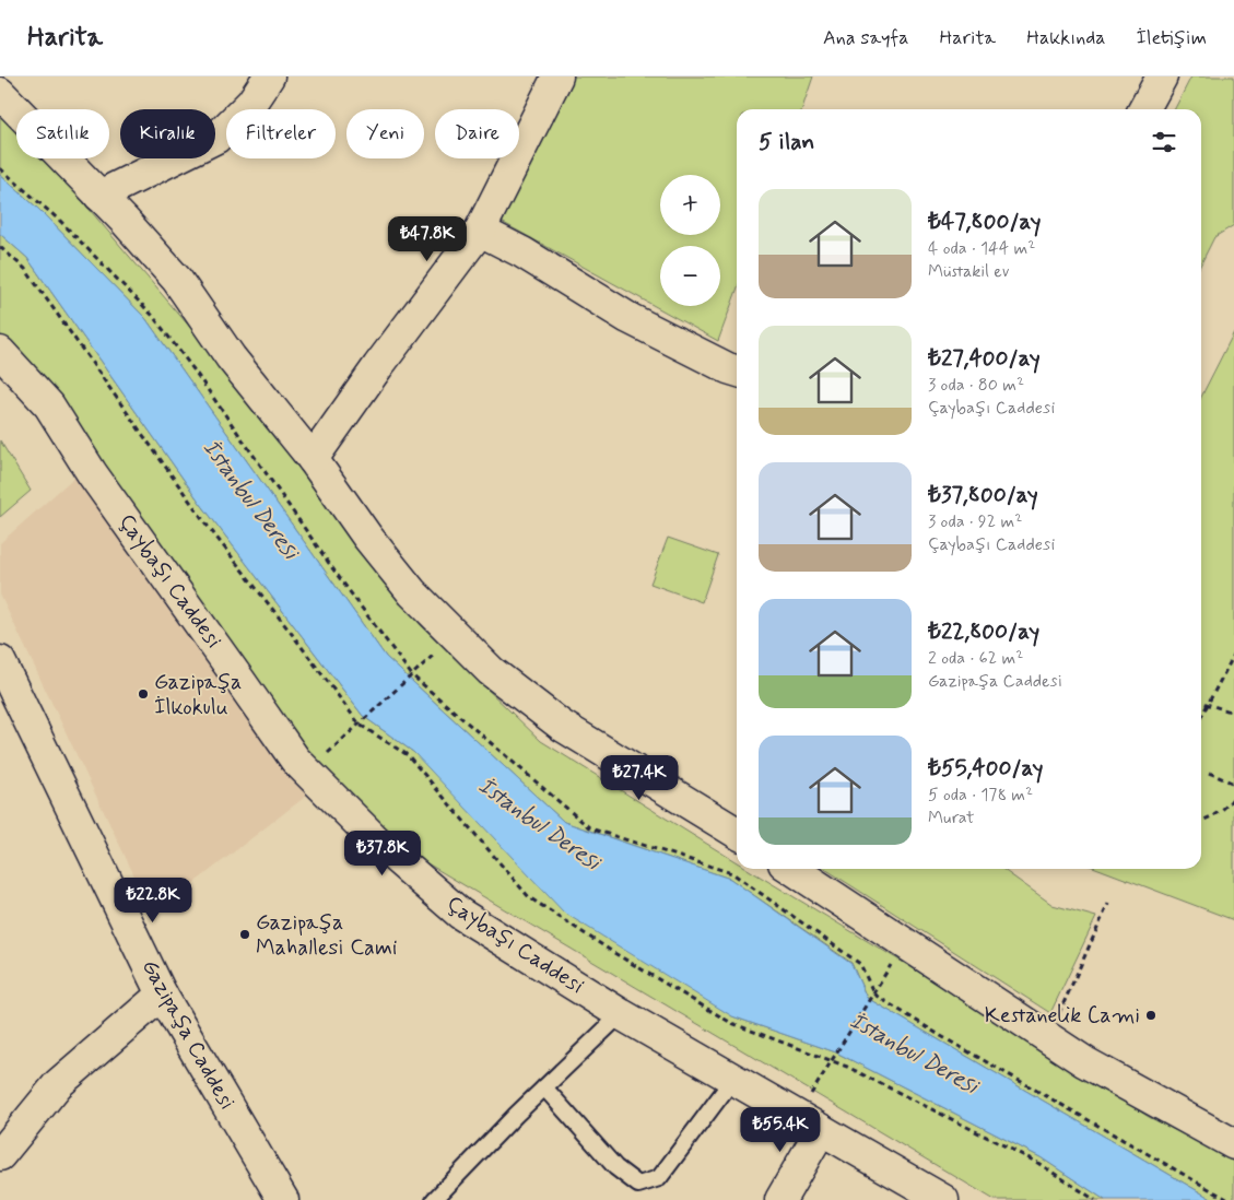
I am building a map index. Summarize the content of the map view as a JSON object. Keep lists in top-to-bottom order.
{
  "streets": {
    "street": ["Çaybaşı Caddesi", "Gazipaşa Caddesi"]
  },
  "water": ["İstanbul Deresi"],
  "places": ["Gazipaşa İlkokulu", "Gazipaşa Mahallesi Cami", "Kestanelik Cami"],
  "page": {
    "header": "Harita",
    "nav": [
      "Ana sayfa",
      "Harita",
      "Hakkında",
      "İletişim"
    ],
    "chip": [
      "Satılık",
      "Kiralık",
      "Filtreler",
      "Yeni",
      "Daire"
    ],
    "heading": "5 ilan",
    "map_buttons": ["+", "−"],
    "list": [
      {
        "name": "₺47,800/ay",
        "note": "4 oda · 144 m² · Müstakil ev"
      },
      {
        "name": "₺27,400/ay",
        "note": "3 oda · 80 m² · Çaybaşı Caddesi"
      },
      {
        "name": "₺37,800/ay",
        "note": "3 oda · 92 m² · Çaybaşı Caddesi"
      },
      {
        "name": "₺22,800/ay",
        "note": "2 oda · 62 m² · Gazipaşa Caddesi"
      },
      {
        "name": "₺55,400/ay",
        "note": "5 oda · 178 m² · Murat"
      }
    ],
    "price": [
      "₺47.8K",
      "₺27.4K",
      "₺37.8K",
      "₺22.8K",
      "₺55.4K"
    ]
  }
}
